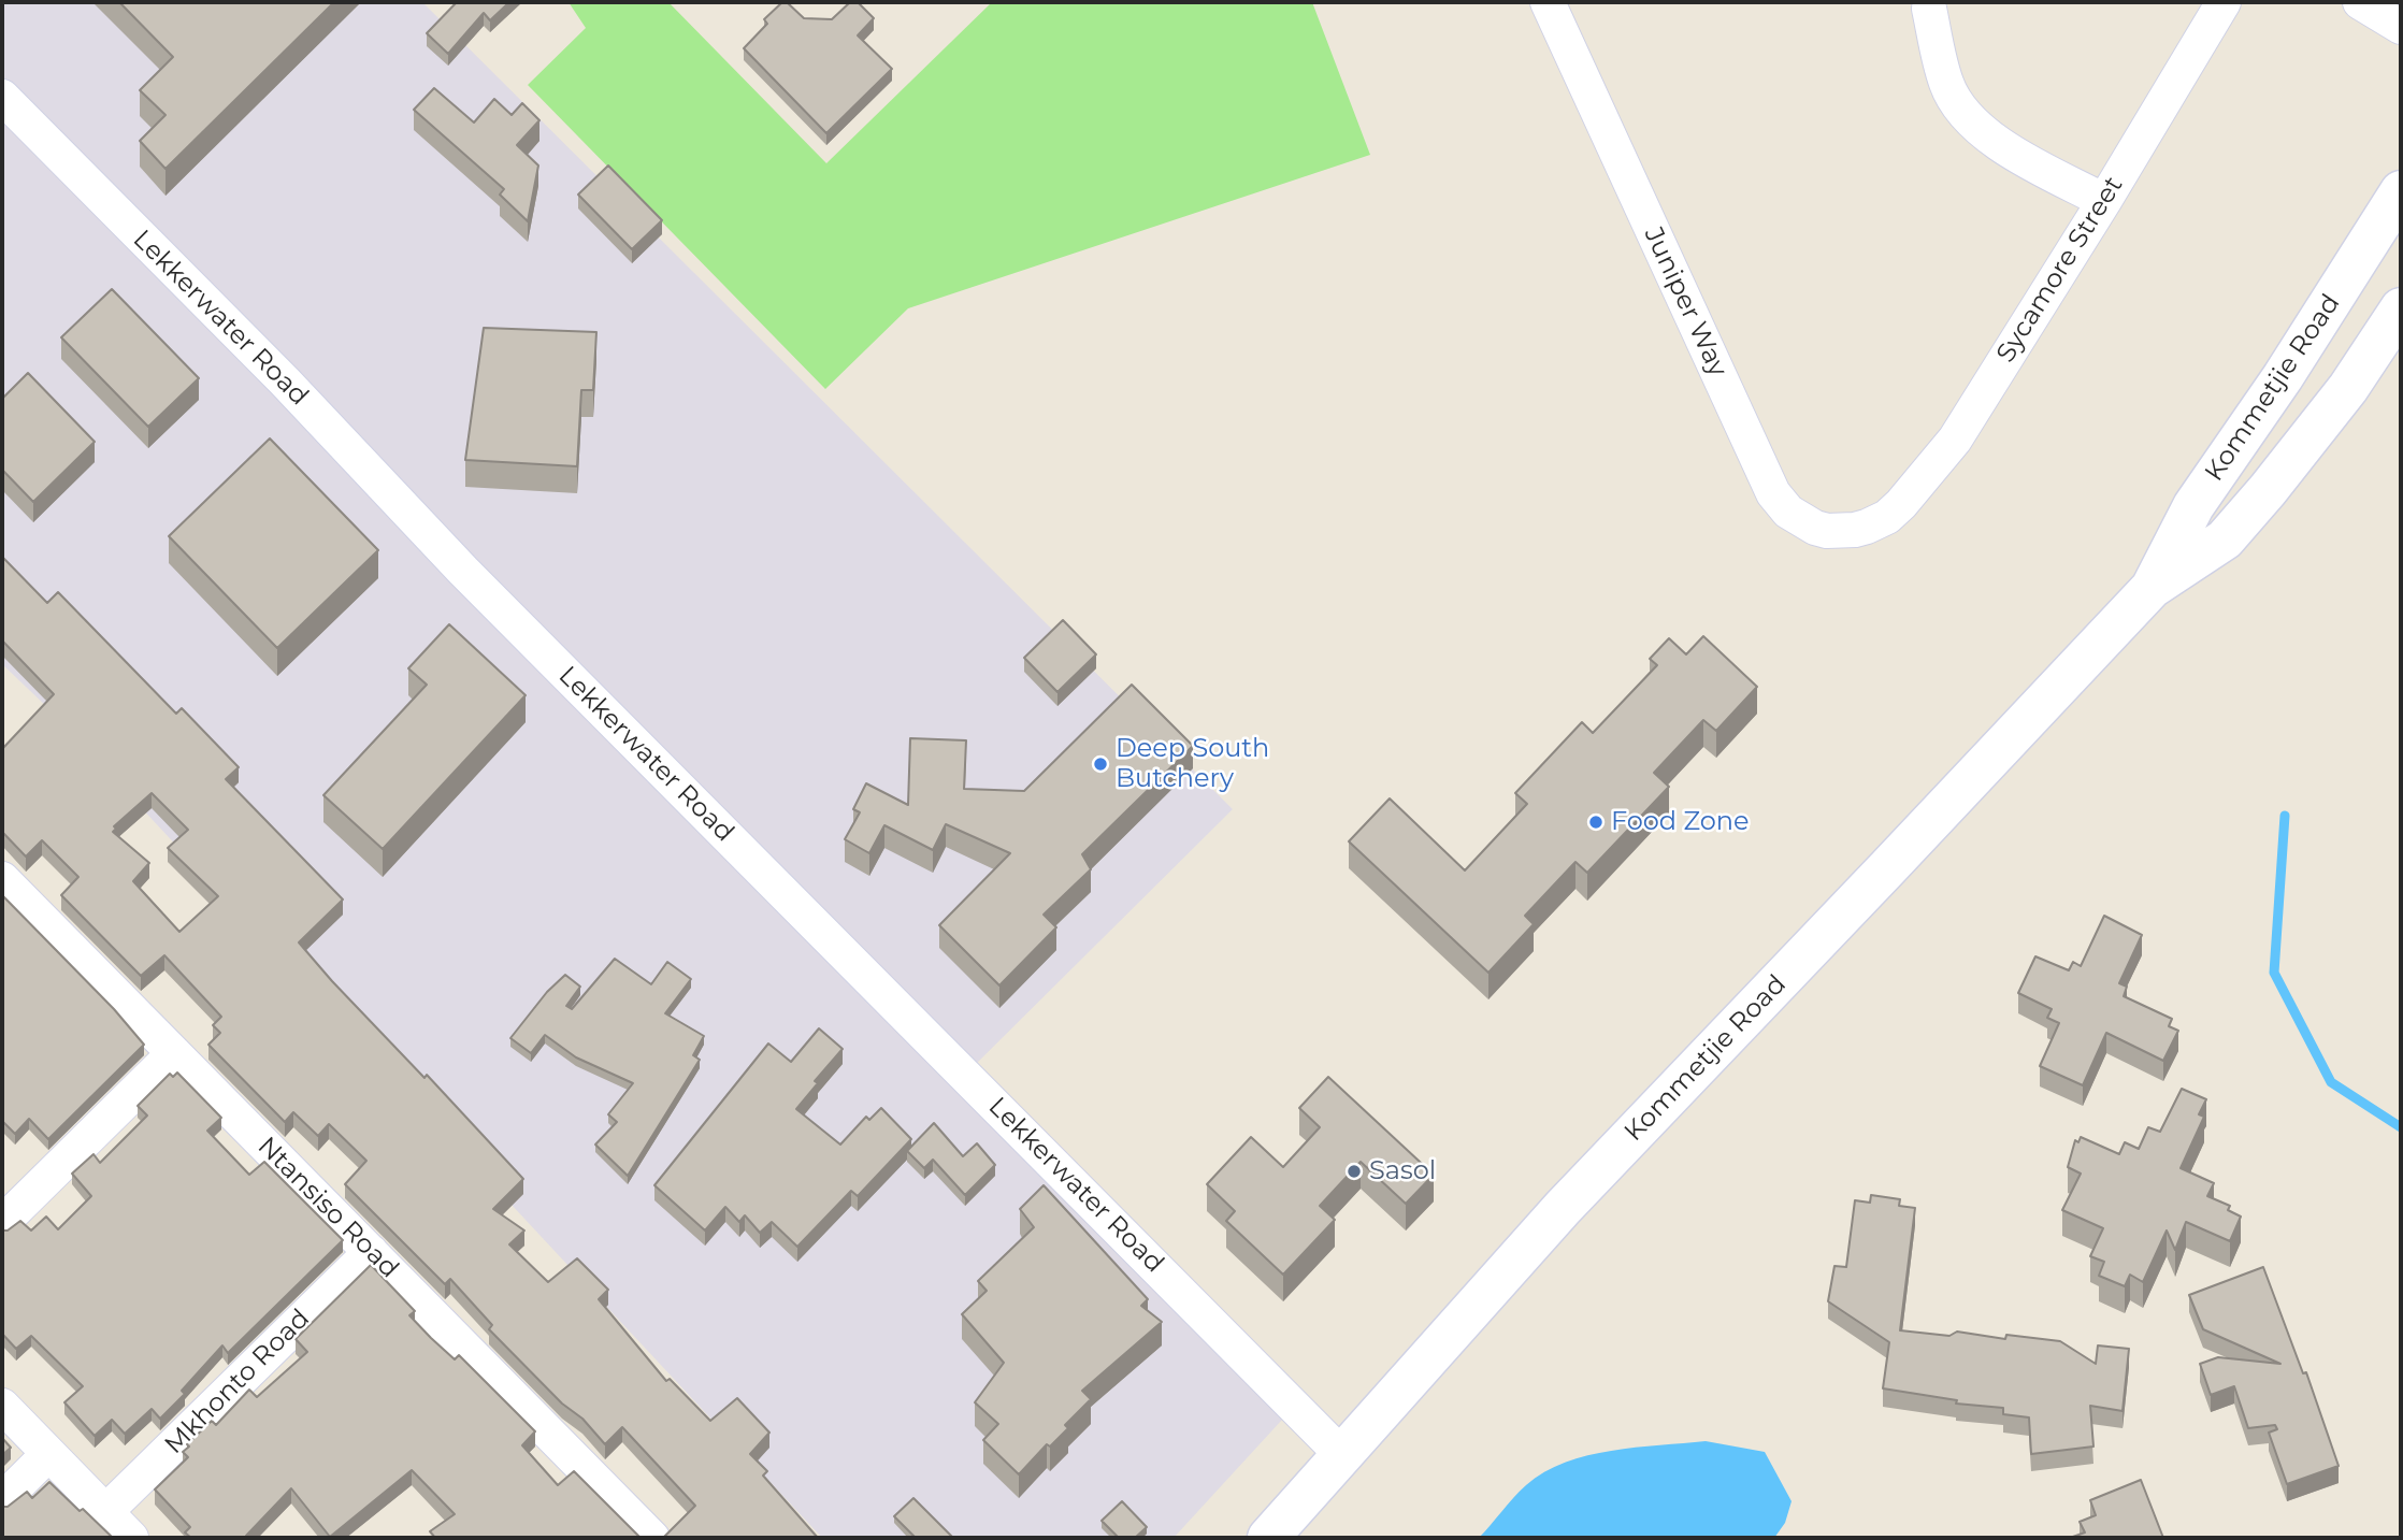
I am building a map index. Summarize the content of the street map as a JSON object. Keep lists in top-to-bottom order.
{
  "streets": {
    "main road": ["Kommetjie Road"],
    "street": [
      "Sycamore Street",
      "Juniper Way",
      "Lekkerwater Road",
      "Ntansiso Road",
      "Mkhonto Road"
    ]
  },
  "crossings": [
    ["Sycamore Street", "Juniper Way"],
    ["Lekkerwater Road", "Kommetjie Road"],
    ["Ntansiso Road", "Mkhonto Road"]
  ],
  "places": ["Deep South Butchery", "Food Zone", "Sasol"]
}
